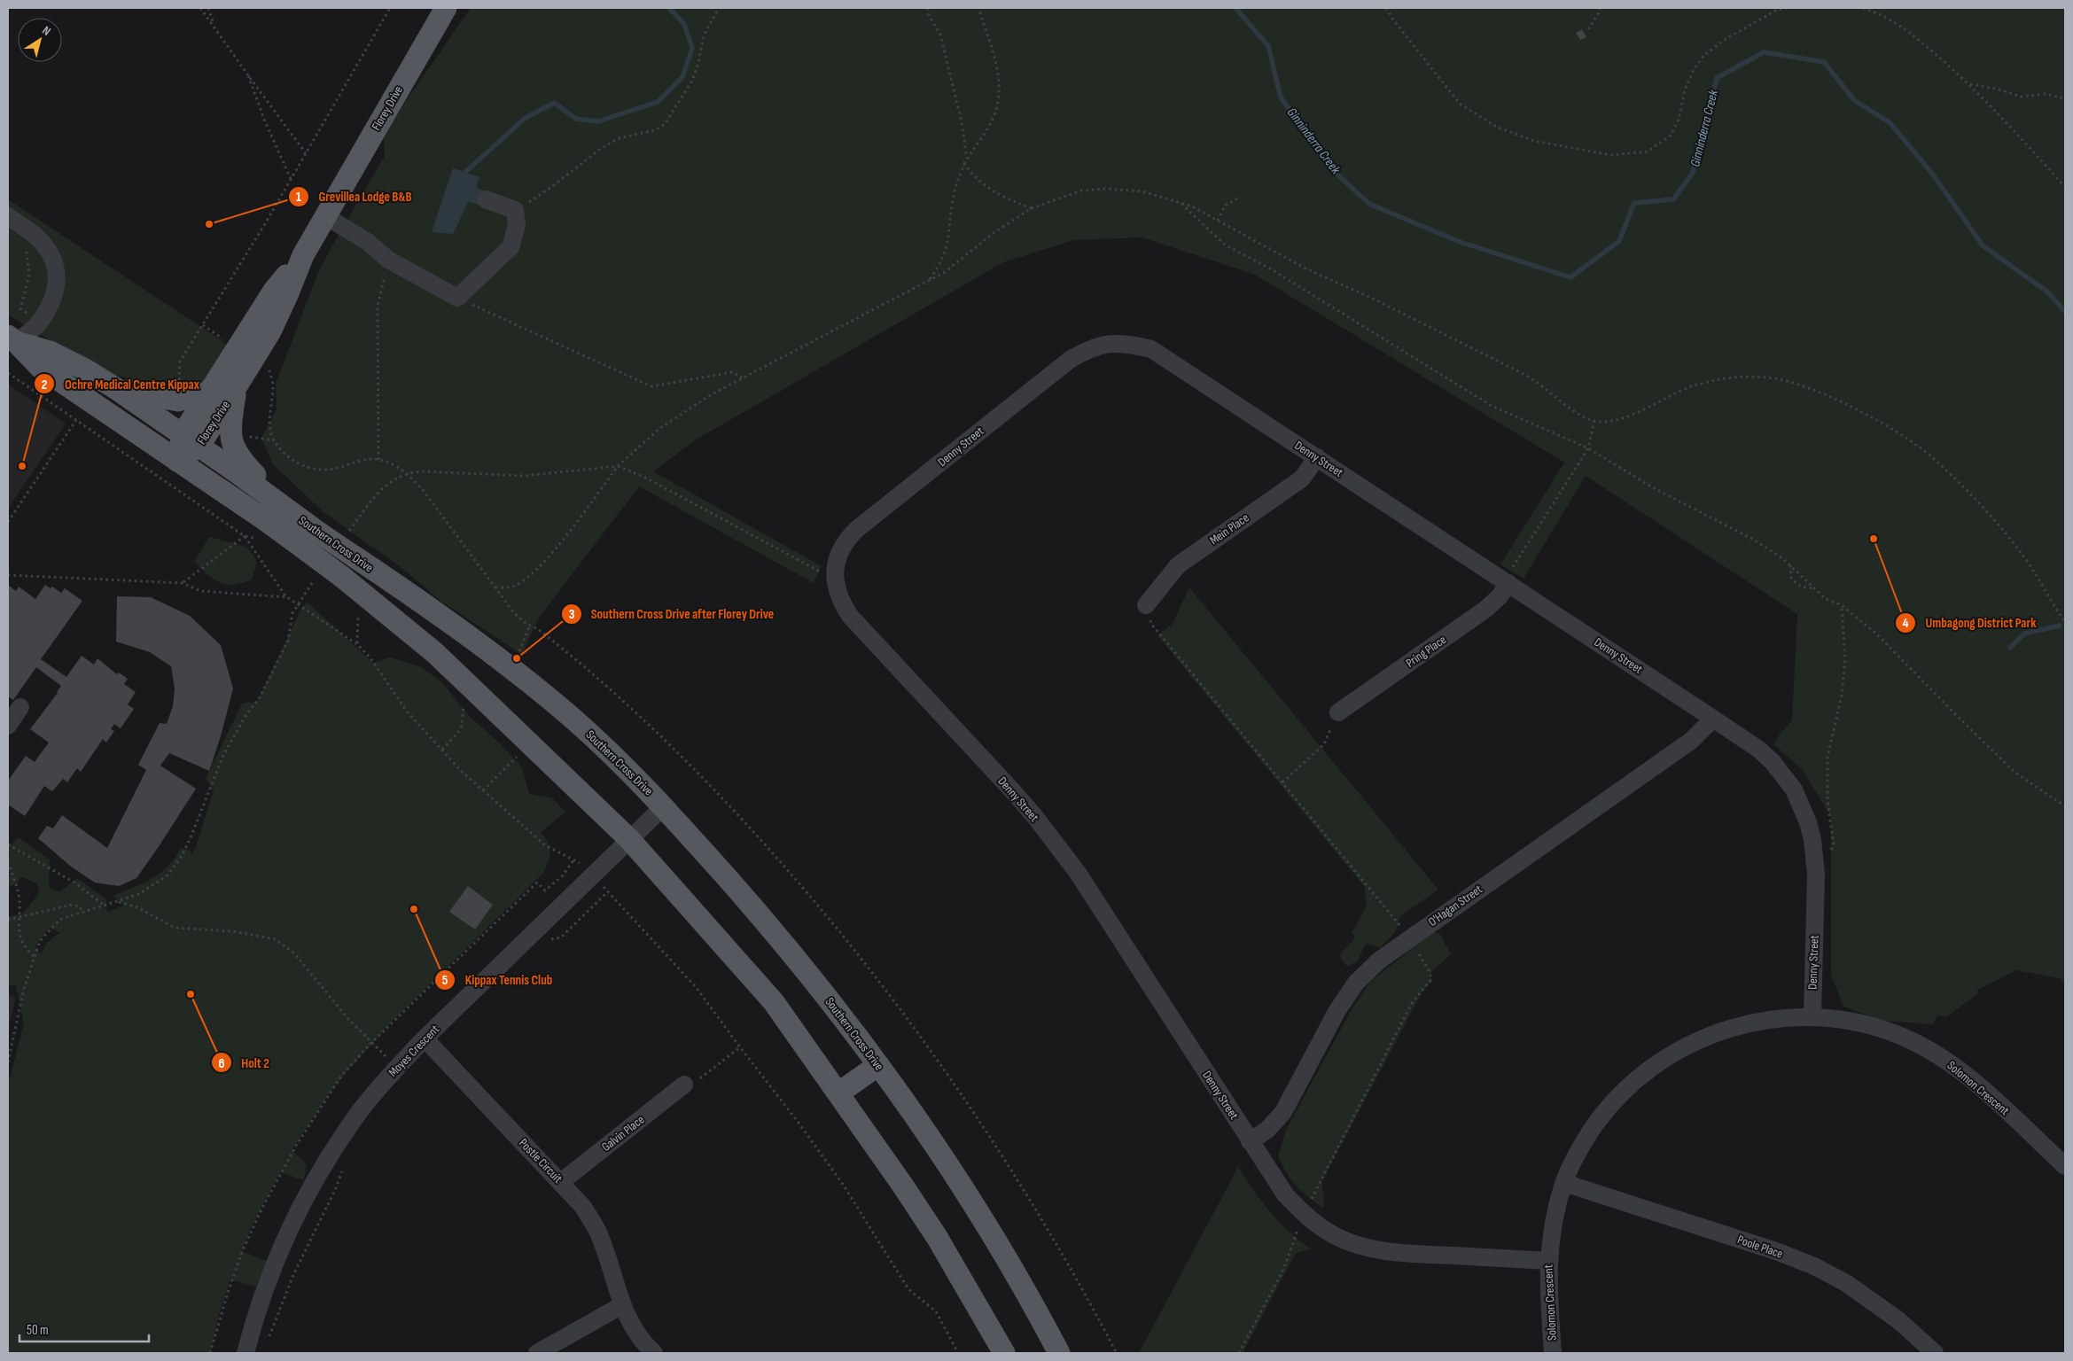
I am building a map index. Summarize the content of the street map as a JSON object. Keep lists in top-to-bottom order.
{
  "streets": {
    "main road": ["Florey Drive", "Southern Cross Drive"],
    "street": [
      "Denny Street",
      "Mein Place",
      "Pring Place",
      "O'Hagan Street",
      "Moyes Crescent",
      "Solomon Crescent",
      "Galvin Place",
      "Postle Circuit",
      "Poole Place"
    ]
  },
  "crossings": [
    ["Florey Drive", "Southern Cross Drive"],
    ["Denny Street", "Mein Place"],
    ["Denny Street", "Pring Place"],
    ["Denny Street", "O'Hagan Street"],
    ["Denny Street", "Solomon Crescent"],
    ["Southern Cross Drive", "Moyes Crescent"],
    ["Moyes Crescent", "Postle Circuit"],
    ["Solomon Crescent", "Poole Place"],
    ["Galvin Place", "Postle Circuit"]
  ],
  "water": ["Ginninderra Creek"],
  "places": [
    "Grevillea Lodge B&B",
    "Ochre Medical Centre Kippax",
    "Umbagong District Park",
    "Southern Cross Drive after Florey Drive",
    "Kippax Tennis Club",
    "Holt 2"
  ],
  "scale_bar": "50 m",
  "north": "top right"
}
